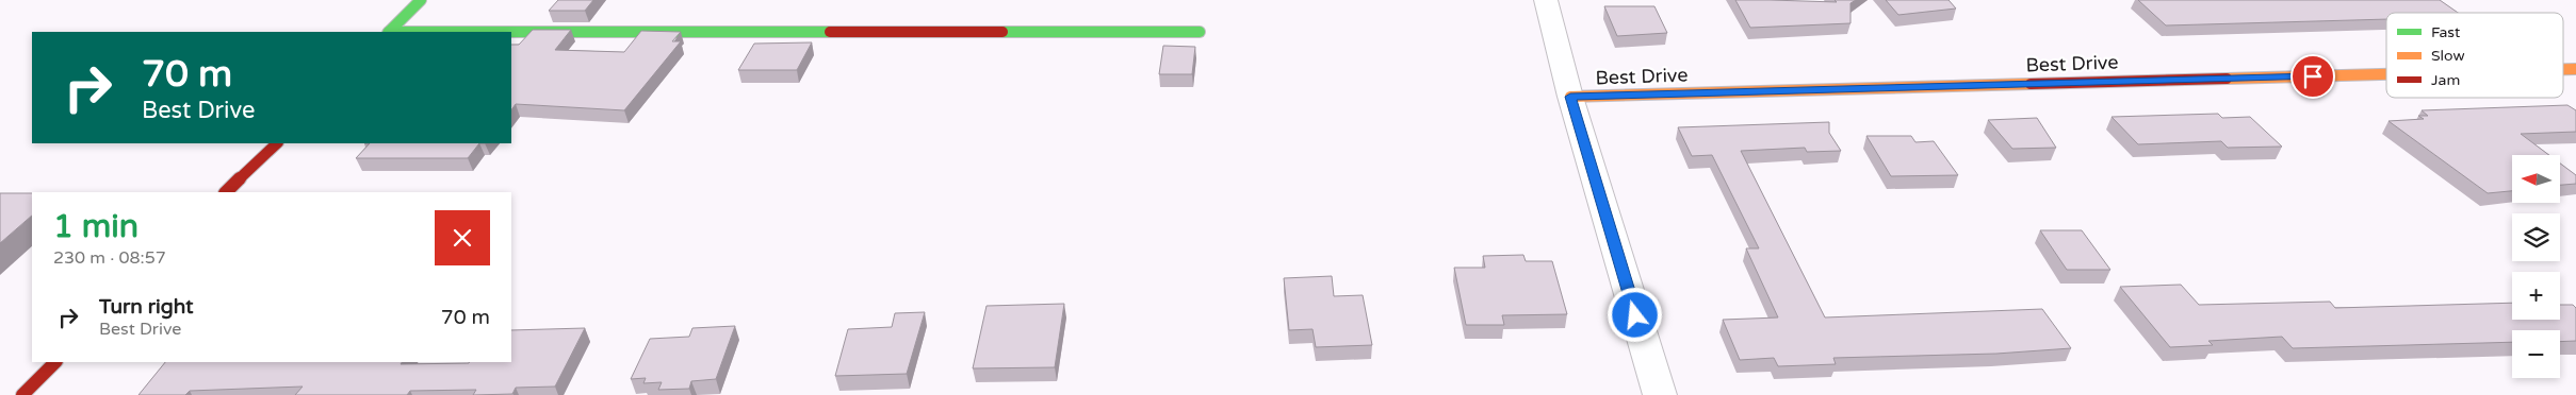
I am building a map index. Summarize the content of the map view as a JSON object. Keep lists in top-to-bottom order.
{
  "streets": {
    "street": ["Best Drive"]
  },
  "legend": ["Fast", "Slow", "Jam"],
  "north": "left",
  "page": {
    "turn": ["70 m", "Best Drive"],
    "map_buttons": ["+", "−"],
    "heading": ["1 min", "230 m · 08:57"],
    "list": [
      {
        "name": "Turn right",
        "note": "Best Drive",
        "value": "70 m"
      }
    ]
  }
}
